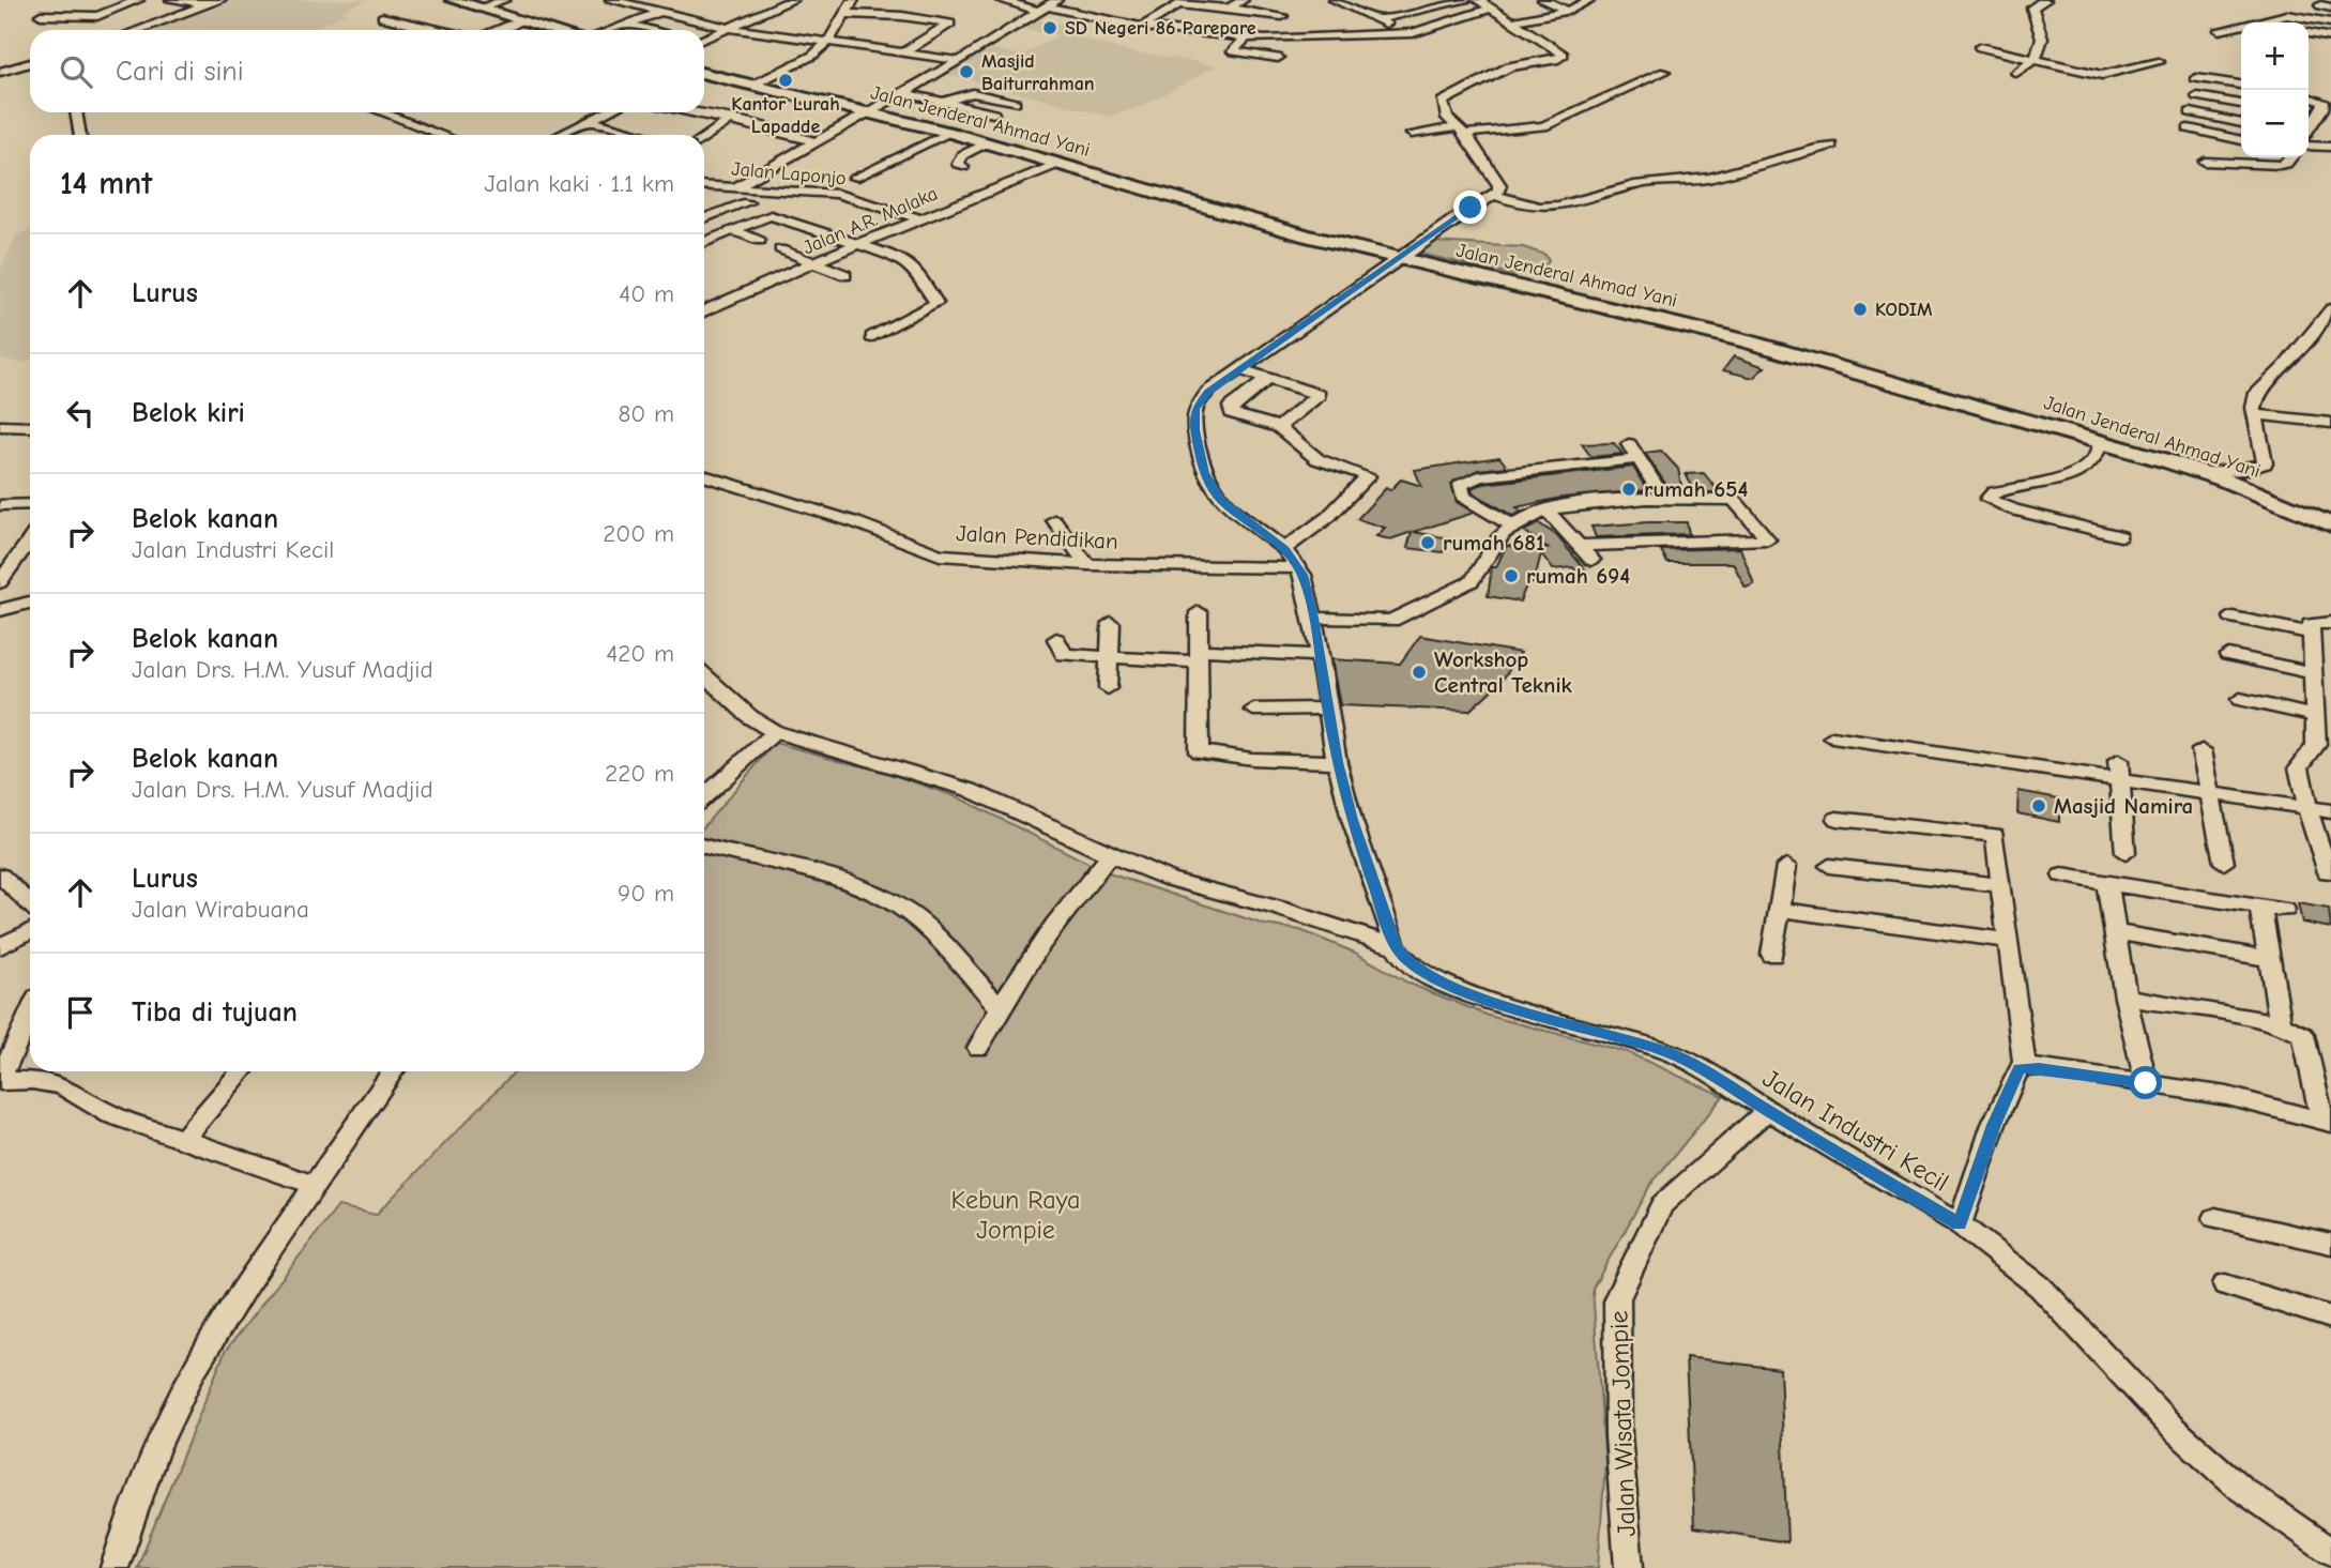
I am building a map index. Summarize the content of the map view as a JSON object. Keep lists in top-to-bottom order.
{
  "streets": {
    "highway": ["Jalan Jenderal Ahmad Yani"],
    "street": [
      "Jalan Laponjo",
      "Jalan A.R. Malaka",
      "Jalan Pendidikan",
      "Jalan Industri Kecil",
      "Jalan Wisata Jompie"
    ]
  },
  "crossings": [
    ["Jalan Jenderal Ahmad Yani", "Jalan A.R. Malaka"],
    ["Jalan Laponjo", "Jalan A.R. Malaka"],
    ["Jalan Industri Kecil", "Jalan Wisata Jompie"]
  ],
  "parks": ["Kebun Raya Jompie"],
  "places": [
    "SD Negeri 86 Parepare",
    "Masjid Baiturrahman",
    "Kantor Lurah Lapadde",
    "KODIM",
    "rumah 654",
    "rumah 681",
    "rumah 694",
    "Workshop Central Teknik",
    "Masjid Namira"
  ],
  "page": {
    "map_buttons": ["+", "−"],
    "search": "Cari di sini",
    "heading": ["14 mnt", "Jalan kaki · 1.1 km"],
    "list": [
      ["Lurus", "40 m"],
      ["Belok kiri", "80 m"],
      ["Belok kanan", "Jalan Industri Kecil", "200 m"],
      ["Belok kanan", "Jalan Drs. H.M. Yusuf Madjid", "420 m"],
      ["Belok kanan", "Jalan Drs. H.M. Yusuf Madjid", "220 m"],
      ["Lurus", "Jalan Wirabuana", "90 m"],
      "Tiba di tujuan"
    ]
  }
}
